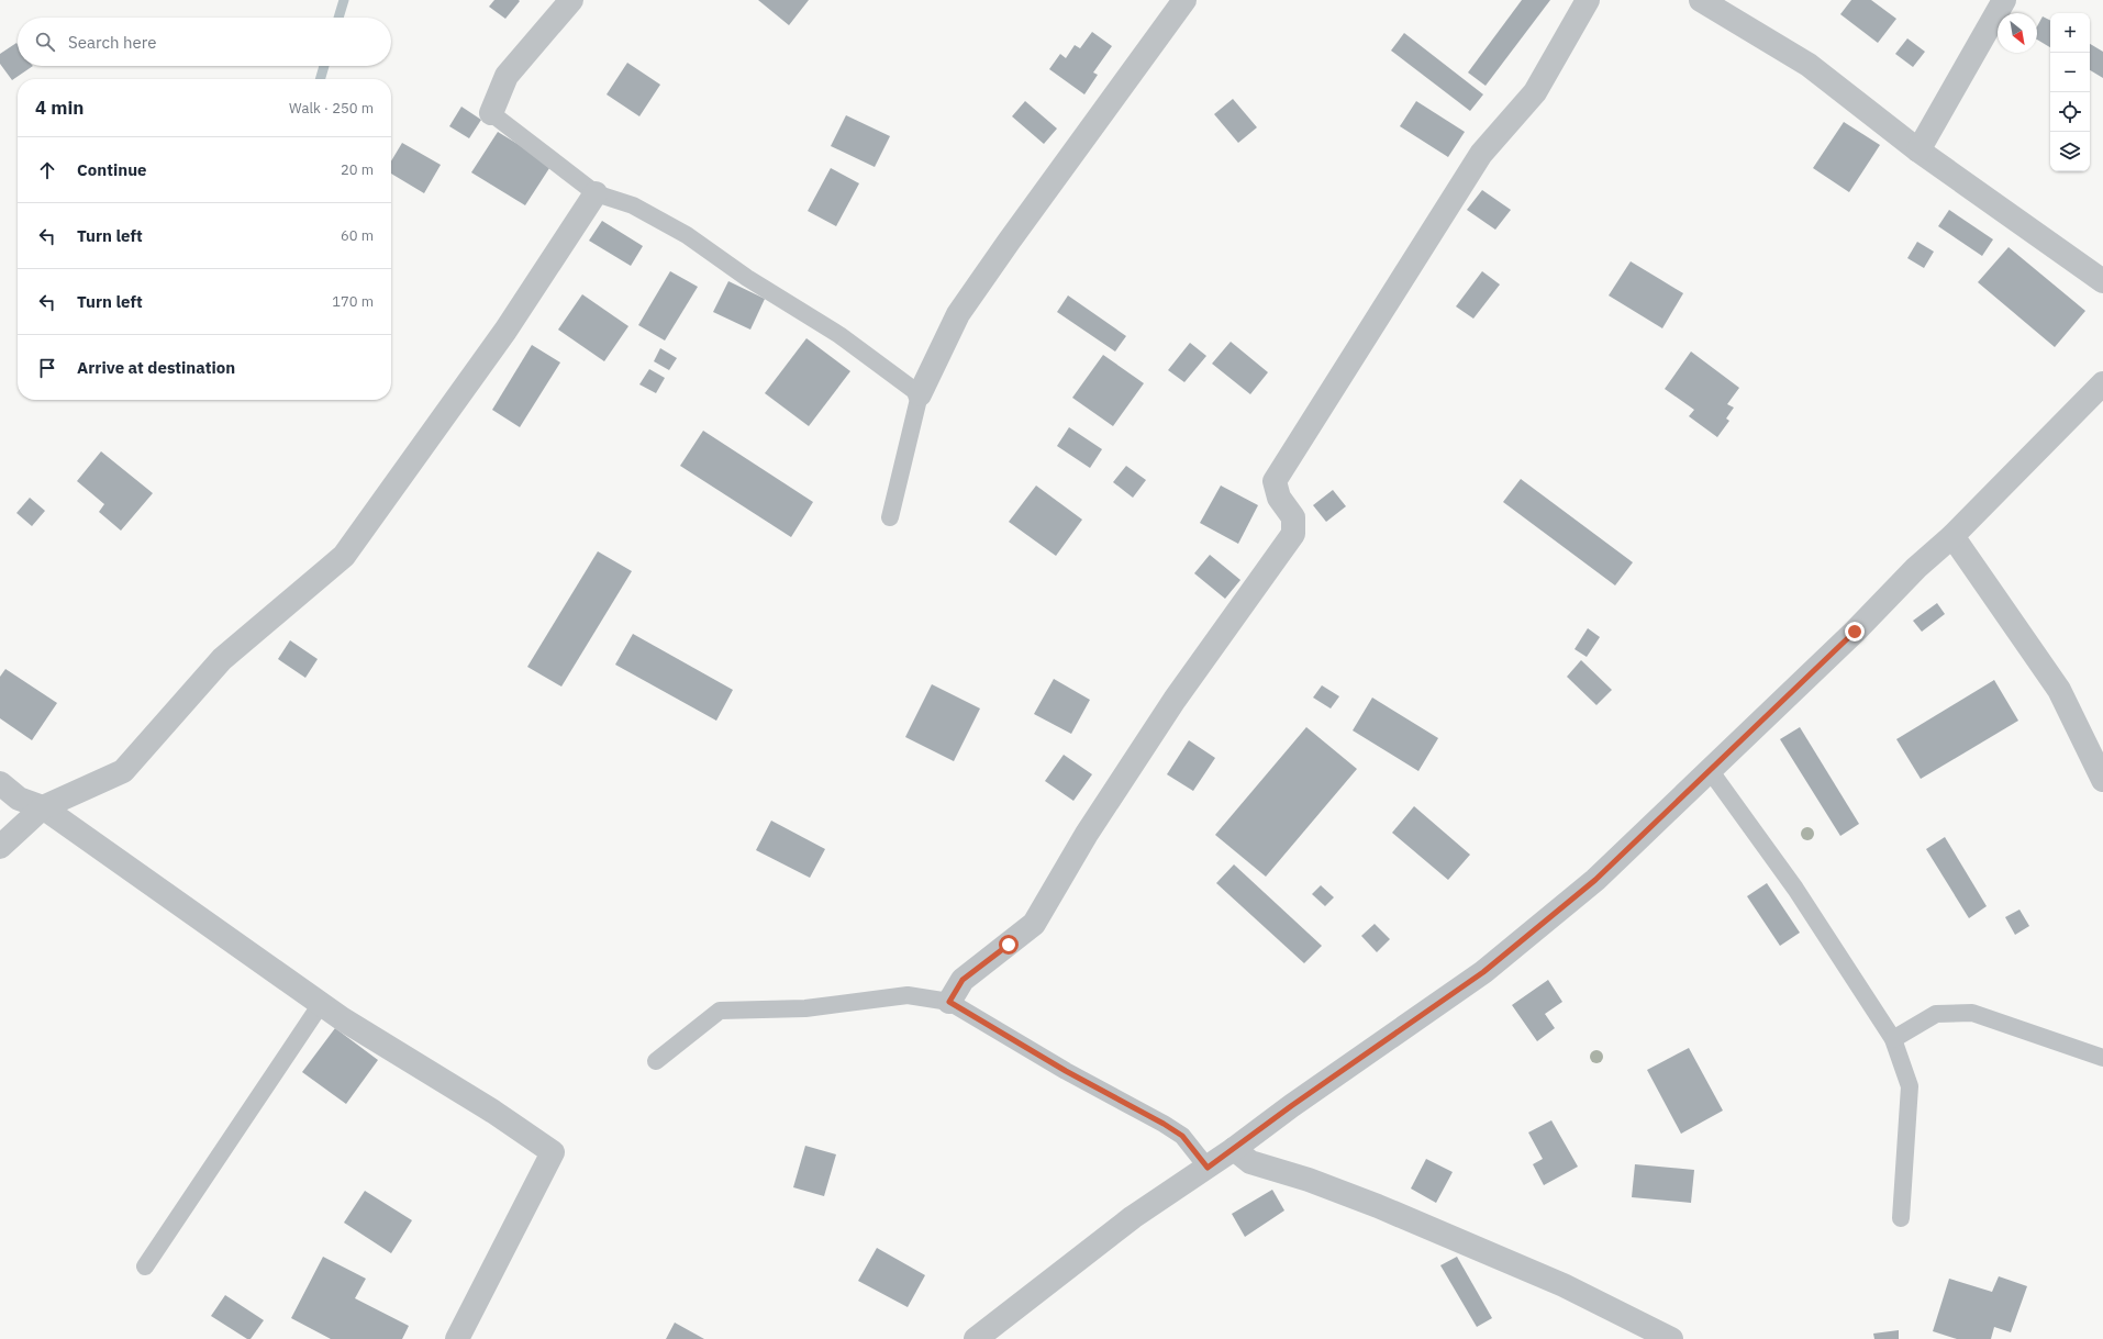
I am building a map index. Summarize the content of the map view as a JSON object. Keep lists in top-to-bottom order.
{
  "north": "bottom right",
  "page": {
    "map_buttons": ["+", "−"],
    "search": "Search here",
    "heading": ["4 min", "Walk · 250 m"],
    "list": [
      ["Continue", "20 m"],
      ["Turn left", "60 m"],
      ["Turn left", "170 m"],
      "Arrive at destination"
    ]
  }
}
